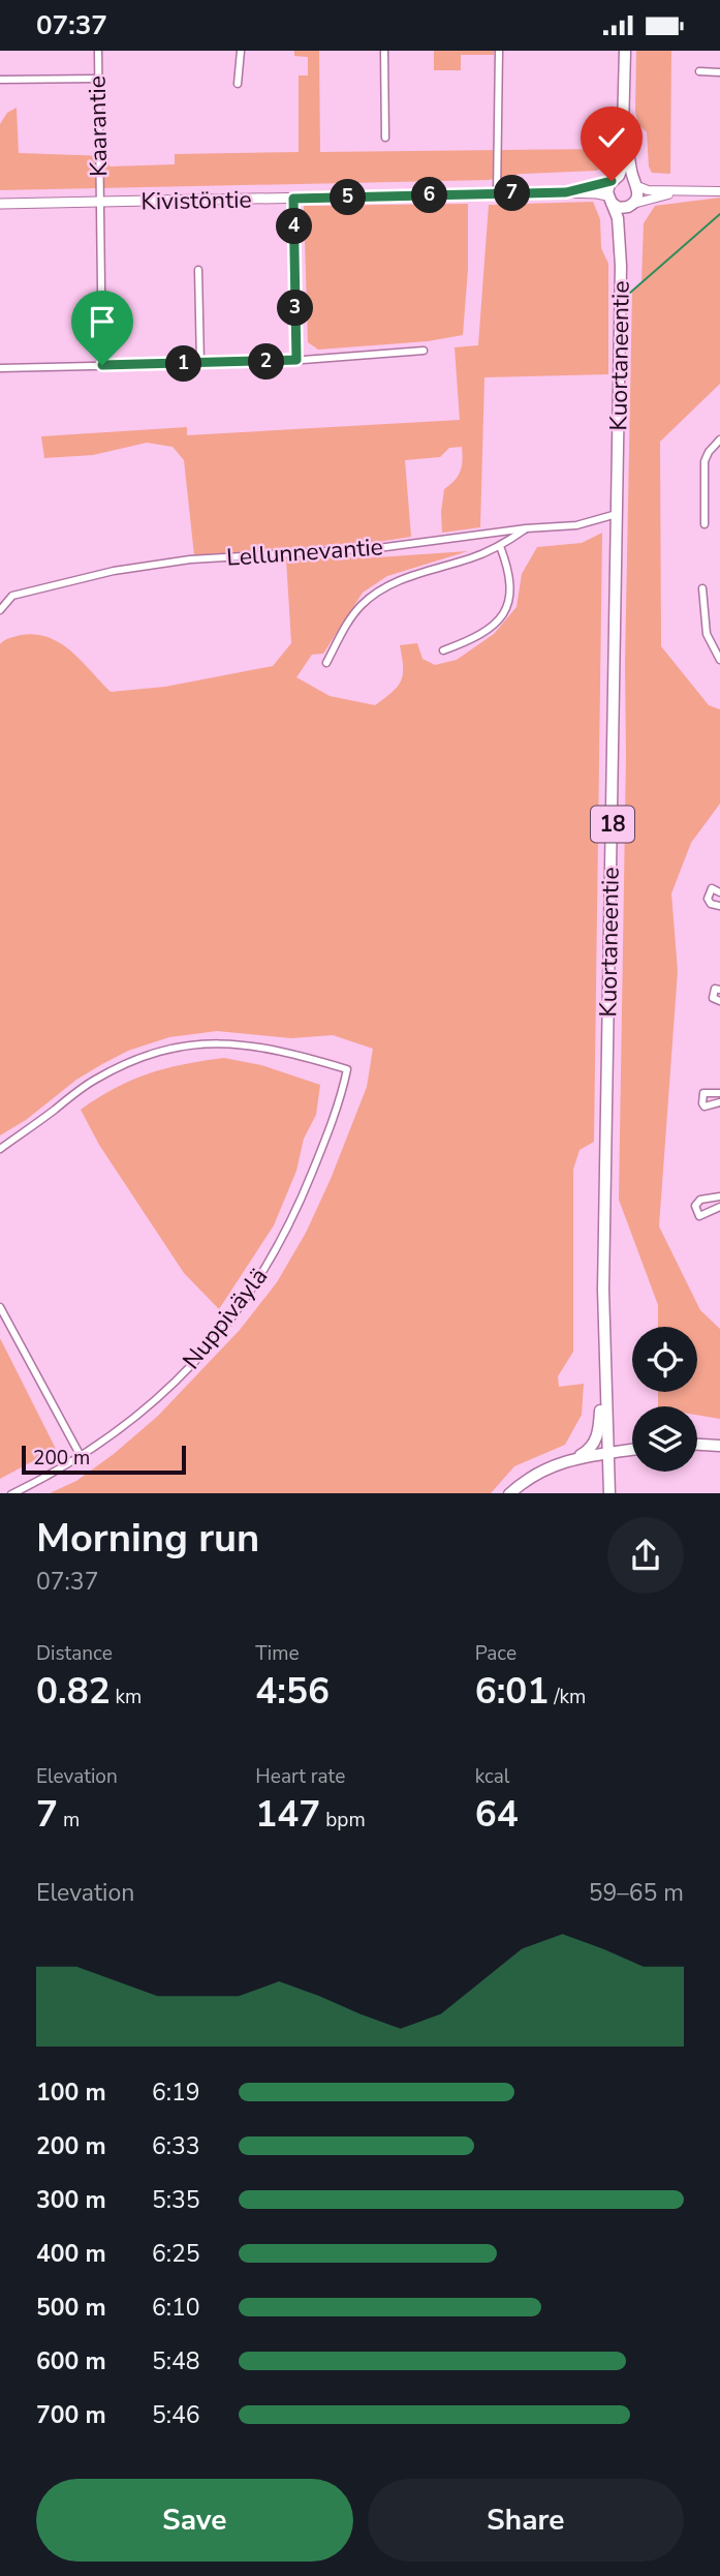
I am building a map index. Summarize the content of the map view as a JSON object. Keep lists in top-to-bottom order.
{
  "streets": {
    "highway": ["Kuortaneentie", "18"],
    "main road": ["Kivistöntie"],
    "street": ["Kaarantie", "Lellunnevantie", "Nuppiväylä"]
  },
  "crossings": [
    ["Kaarantie", "Kivistöntie"],
    ["Kivistöntie", "Kuortaneentie"],
    ["Kivistöntie", "18"],
    ["Kuortaneentie", "Lellunnevantie"],
    ["Kuortaneentie", "18"]
  ],
  "scale_bar": "200 m",
  "page": {
    "status": "07:37",
    "pins": [
      "7",
      "6",
      "5",
      "4",
      "3",
      "2",
      "1"
    ],
    "scale": "200 m",
    "heading": ["Morning run", "07:37"],
    "stats": [
      ["Distance", "0.82 km"],
      ["Time", "4:56"],
      ["Pace", "6:01 /km"],
      ["Elevation", "7 m"],
      ["Heart rate", "147 bpm"],
      ["kcal", "64"]
    ],
    "chart": ["Elevation", "59–65 m"],
    "list": [
      {
        "name": "100 m",
        "note": "6:19"
      },
      {
        "name": "200 m",
        "note": "6:33"
      },
      {
        "name": "300 m",
        "note": "5:35"
      },
      {
        "name": "400 m",
        "note": "6:25"
      },
      {
        "name": "500 m",
        "note": "6:10"
      },
      {
        "name": "600 m",
        "note": "5:48"
      },
      {
        "name": "700 m",
        "note": "5:46"
      }
    ],
    "buttons": ["Save", "Share"]
  }
}
